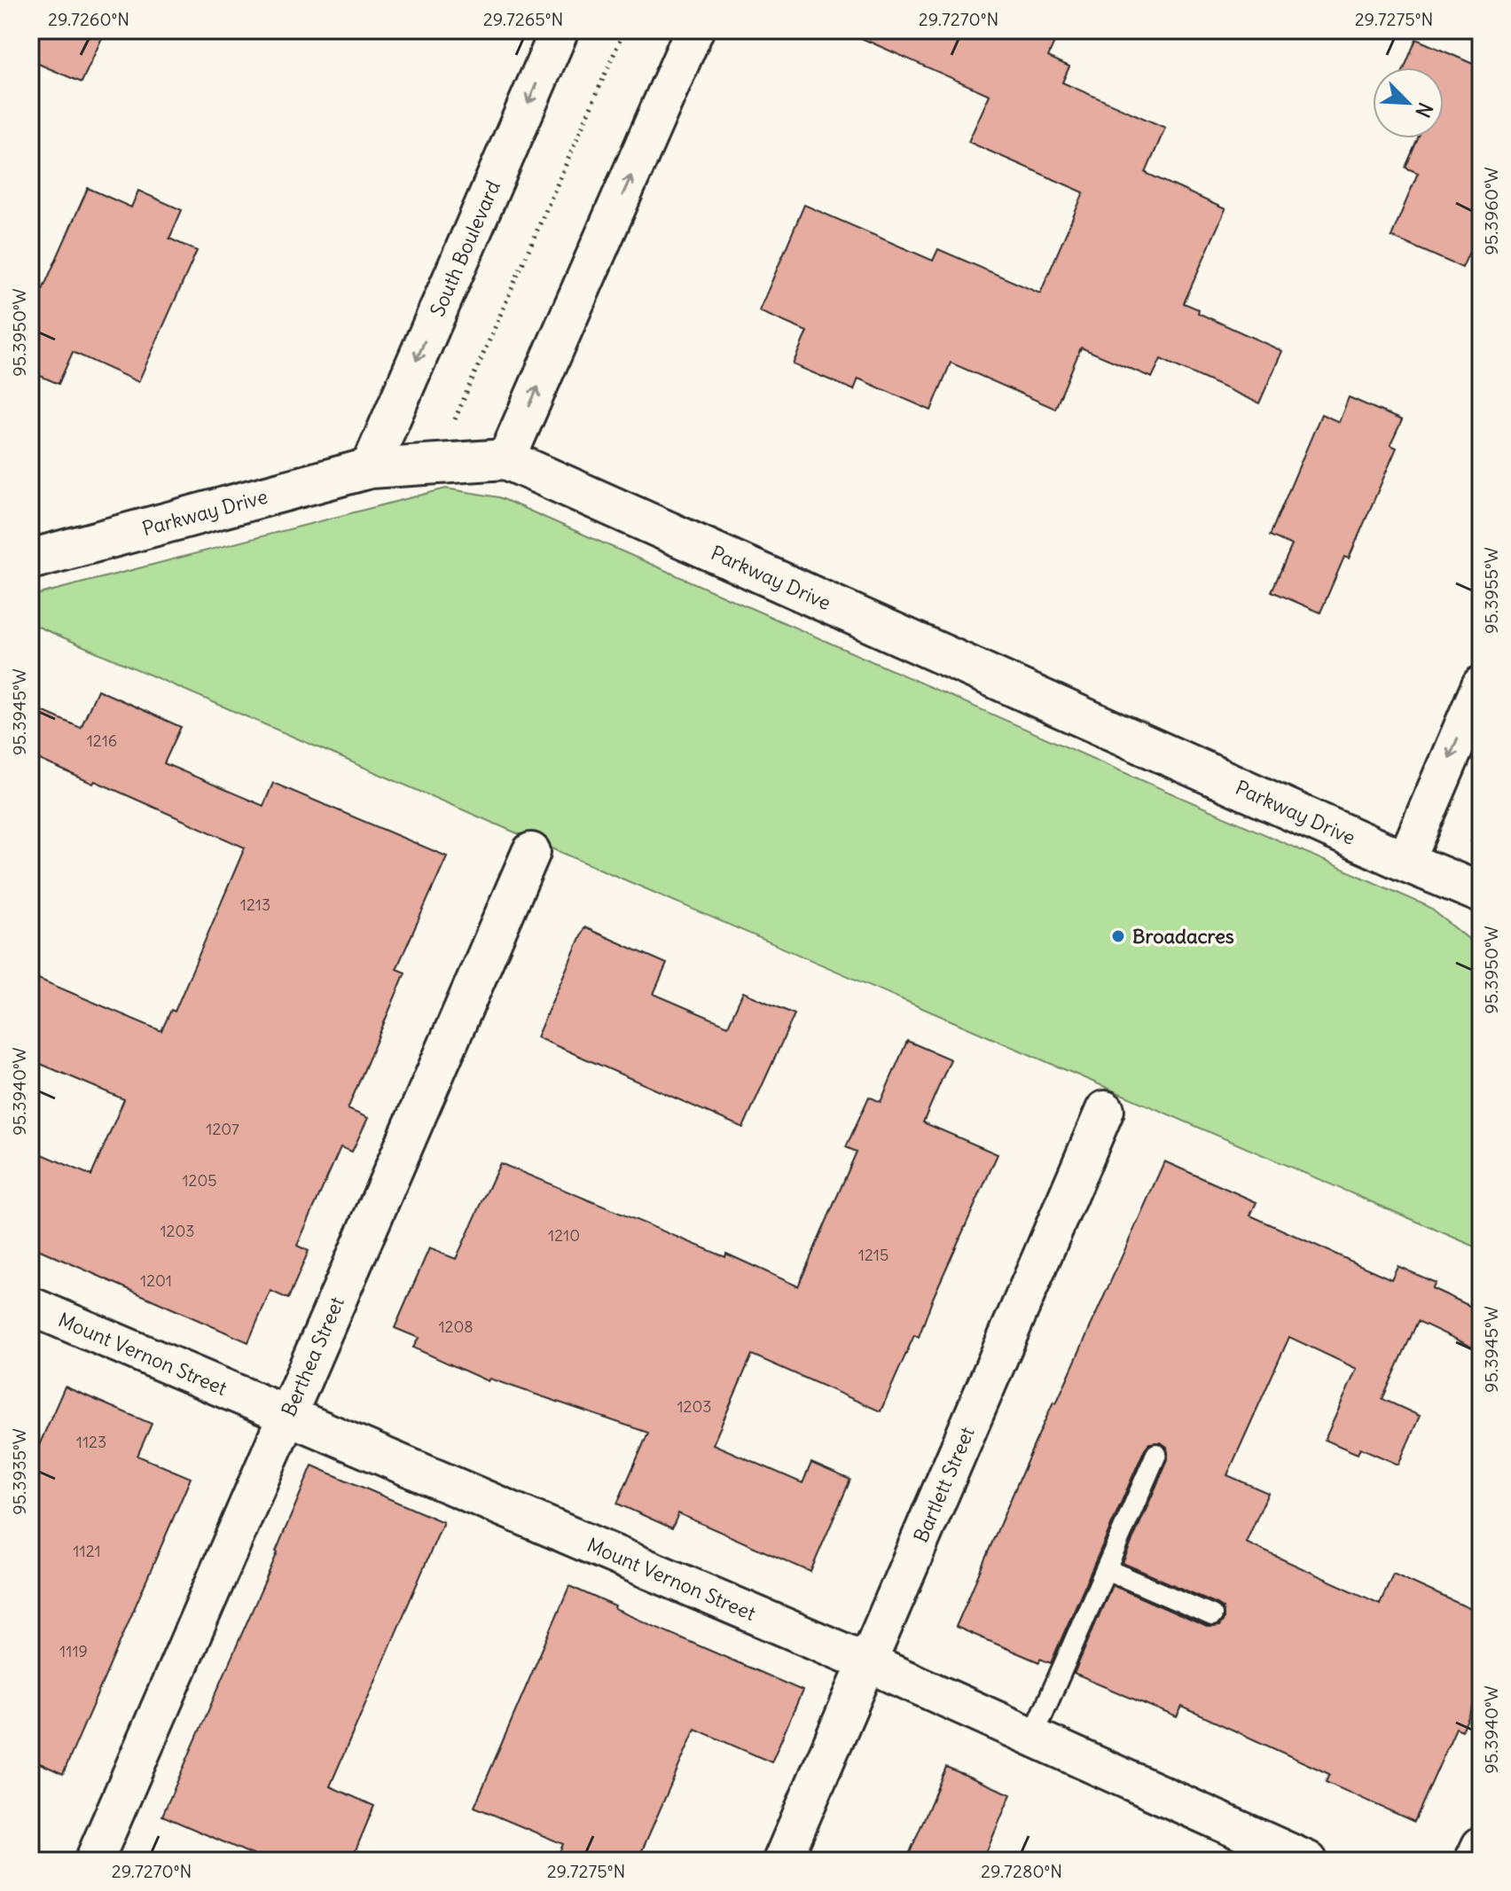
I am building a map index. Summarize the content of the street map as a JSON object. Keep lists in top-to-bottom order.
{
  "streets": {
    "street": [
      "South Boulevard",
      "Parkway Drive",
      "Mount Vernon Street",
      "Berthea Street",
      "Bartlett Street"
    ]
  },
  "crossings": [
    ["South Boulevard", "Parkway Drive"],
    ["Mount Vernon Street", "Berthea Street"],
    ["Mount Vernon Street", "Bartlett Street"]
  ],
  "places": ["Broadacres"],
  "house_numbers": [
    "1216",
    "1213",
    "1207",
    "1205",
    "1203",
    "1210",
    "1215",
    "1201",
    "1208",
    "1203",
    "1123",
    "1121",
    "1119"
  ],
  "north": "bottom right",
  "coordinates": [
    "29.7260°N",
    "29.7265°N",
    "29.7270°N",
    "29.7275°N",
    "95.3960°W",
    "95.3950°W",
    "95.3955°W",
    "95.3945°W",
    "95.3940°W",
    "95.3935°W",
    "29.7280°N"
  ]
}
